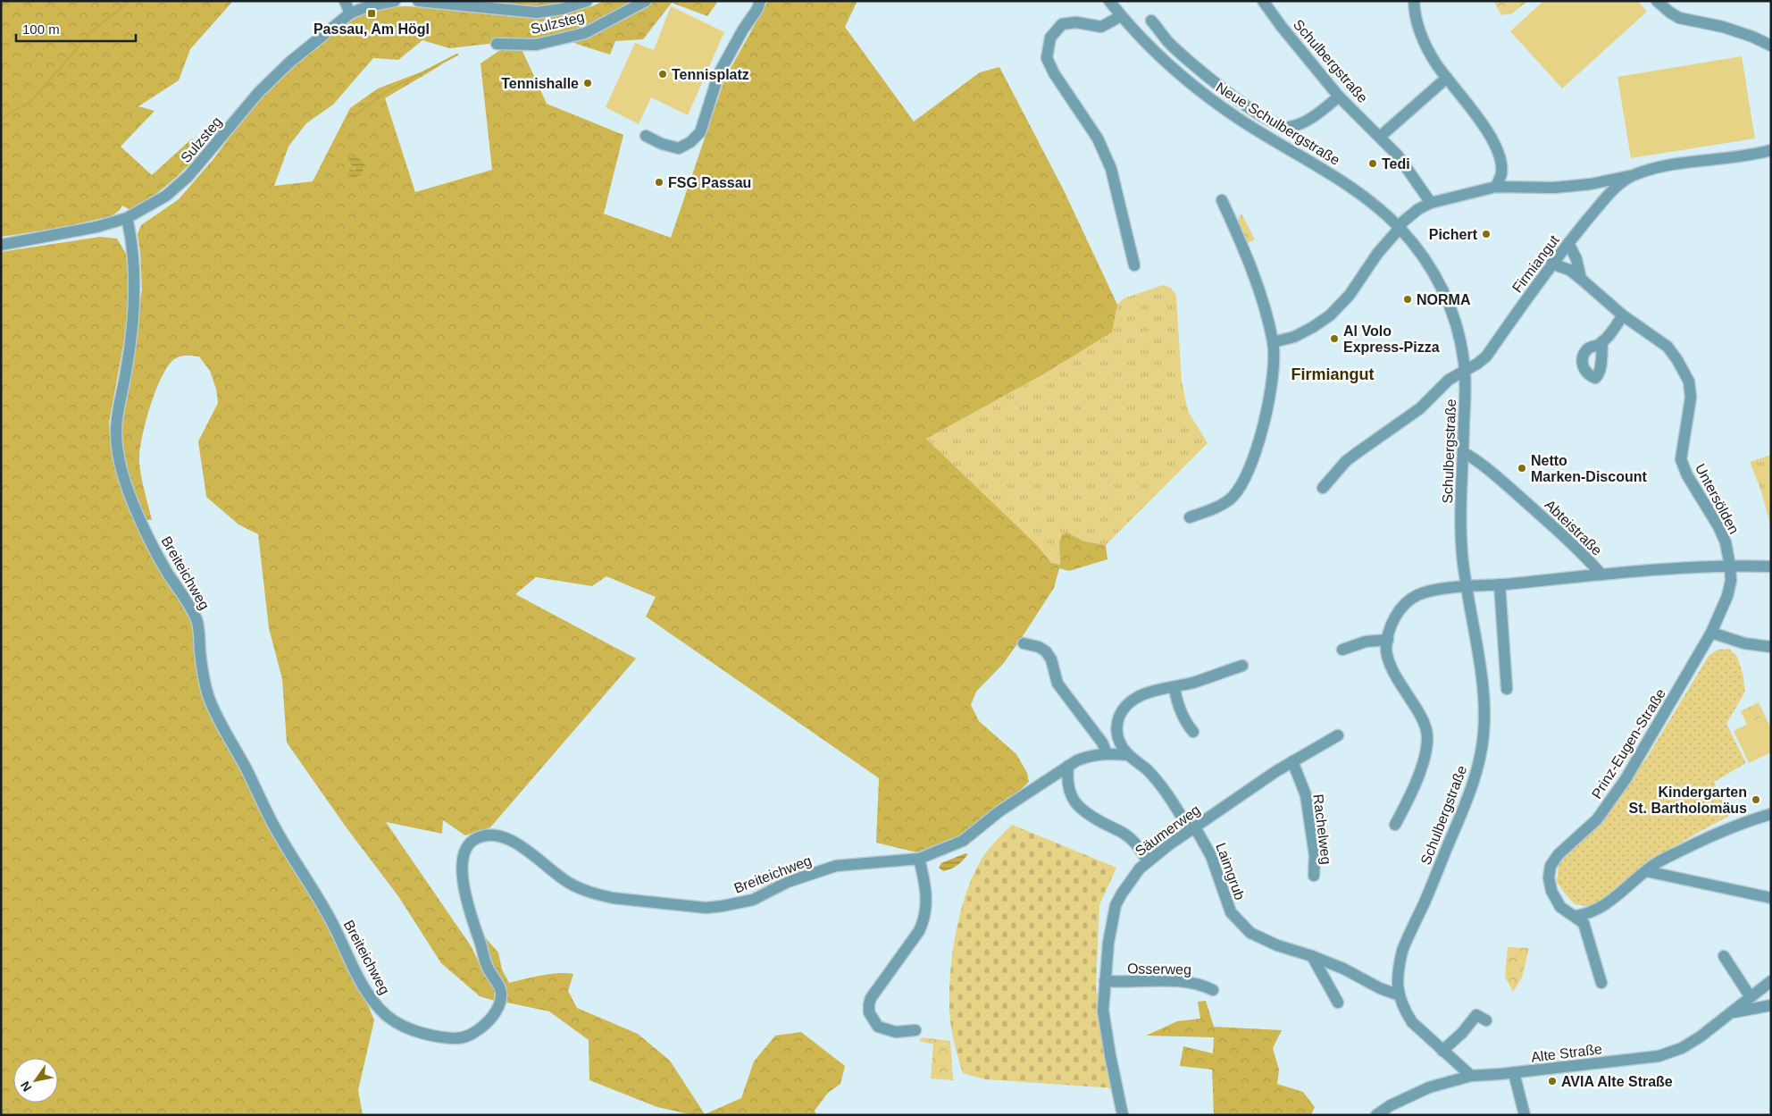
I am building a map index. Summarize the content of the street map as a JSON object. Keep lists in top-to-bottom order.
{
  "streets": {
    "street": [
      "Sulzsteg",
      "Schulbergstraße",
      "Neue Schulbergstraße",
      "Firmiangut",
      "Untersölden",
      "Abteistraße",
      "Breiteichweg",
      "Prinz-Eugen-Straße",
      "Rachelweg",
      "Säumerweg",
      "Laimgrub",
      "Osserweg",
      "Alte Straße"
    ]
  },
  "crossings": [
    ["Sulzsteg", "Breiteichweg"],
    ["Schulbergstraße", "Neue Schulbergstraße"],
    ["Schulbergstraße", "Firmiangut"],
    ["Schulbergstraße", "Abteistraße"],
    ["Schulbergstraße", "Laimgrub"],
    ["Schulbergstraße", "Alte Straße"],
    ["Firmiangut", "Untersölden"],
    ["Untersölden", "Abteistraße"],
    ["Untersölden", "Prinz-Eugen-Straße"],
    ["Abteistraße", "Prinz-Eugen-Straße"],
    ["Breiteichweg", "Laimgrub"],
    ["Rachelweg", "Säumerweg"],
    ["Säumerweg", "Laimgrub"],
    ["Säumerweg", "Osserweg"]
  ],
  "districts": ["Firmiangut"],
  "places": {
    "transit": ["Passau, Am Högl"],
    "other": [
      "Tennisplatz",
      "Tennishalle",
      "Tedi",
      "FSG Passau",
      "Pichert",
      "NORMA",
      "Al Volo Express-Pizza",
      "Netto Marken-Discount",
      "Kindergarten St. Bartholomäus",
      "AVIA Alte Straße"
    ]
  },
  "scale_bar": "100 m",
  "north": "bottom left"
}
